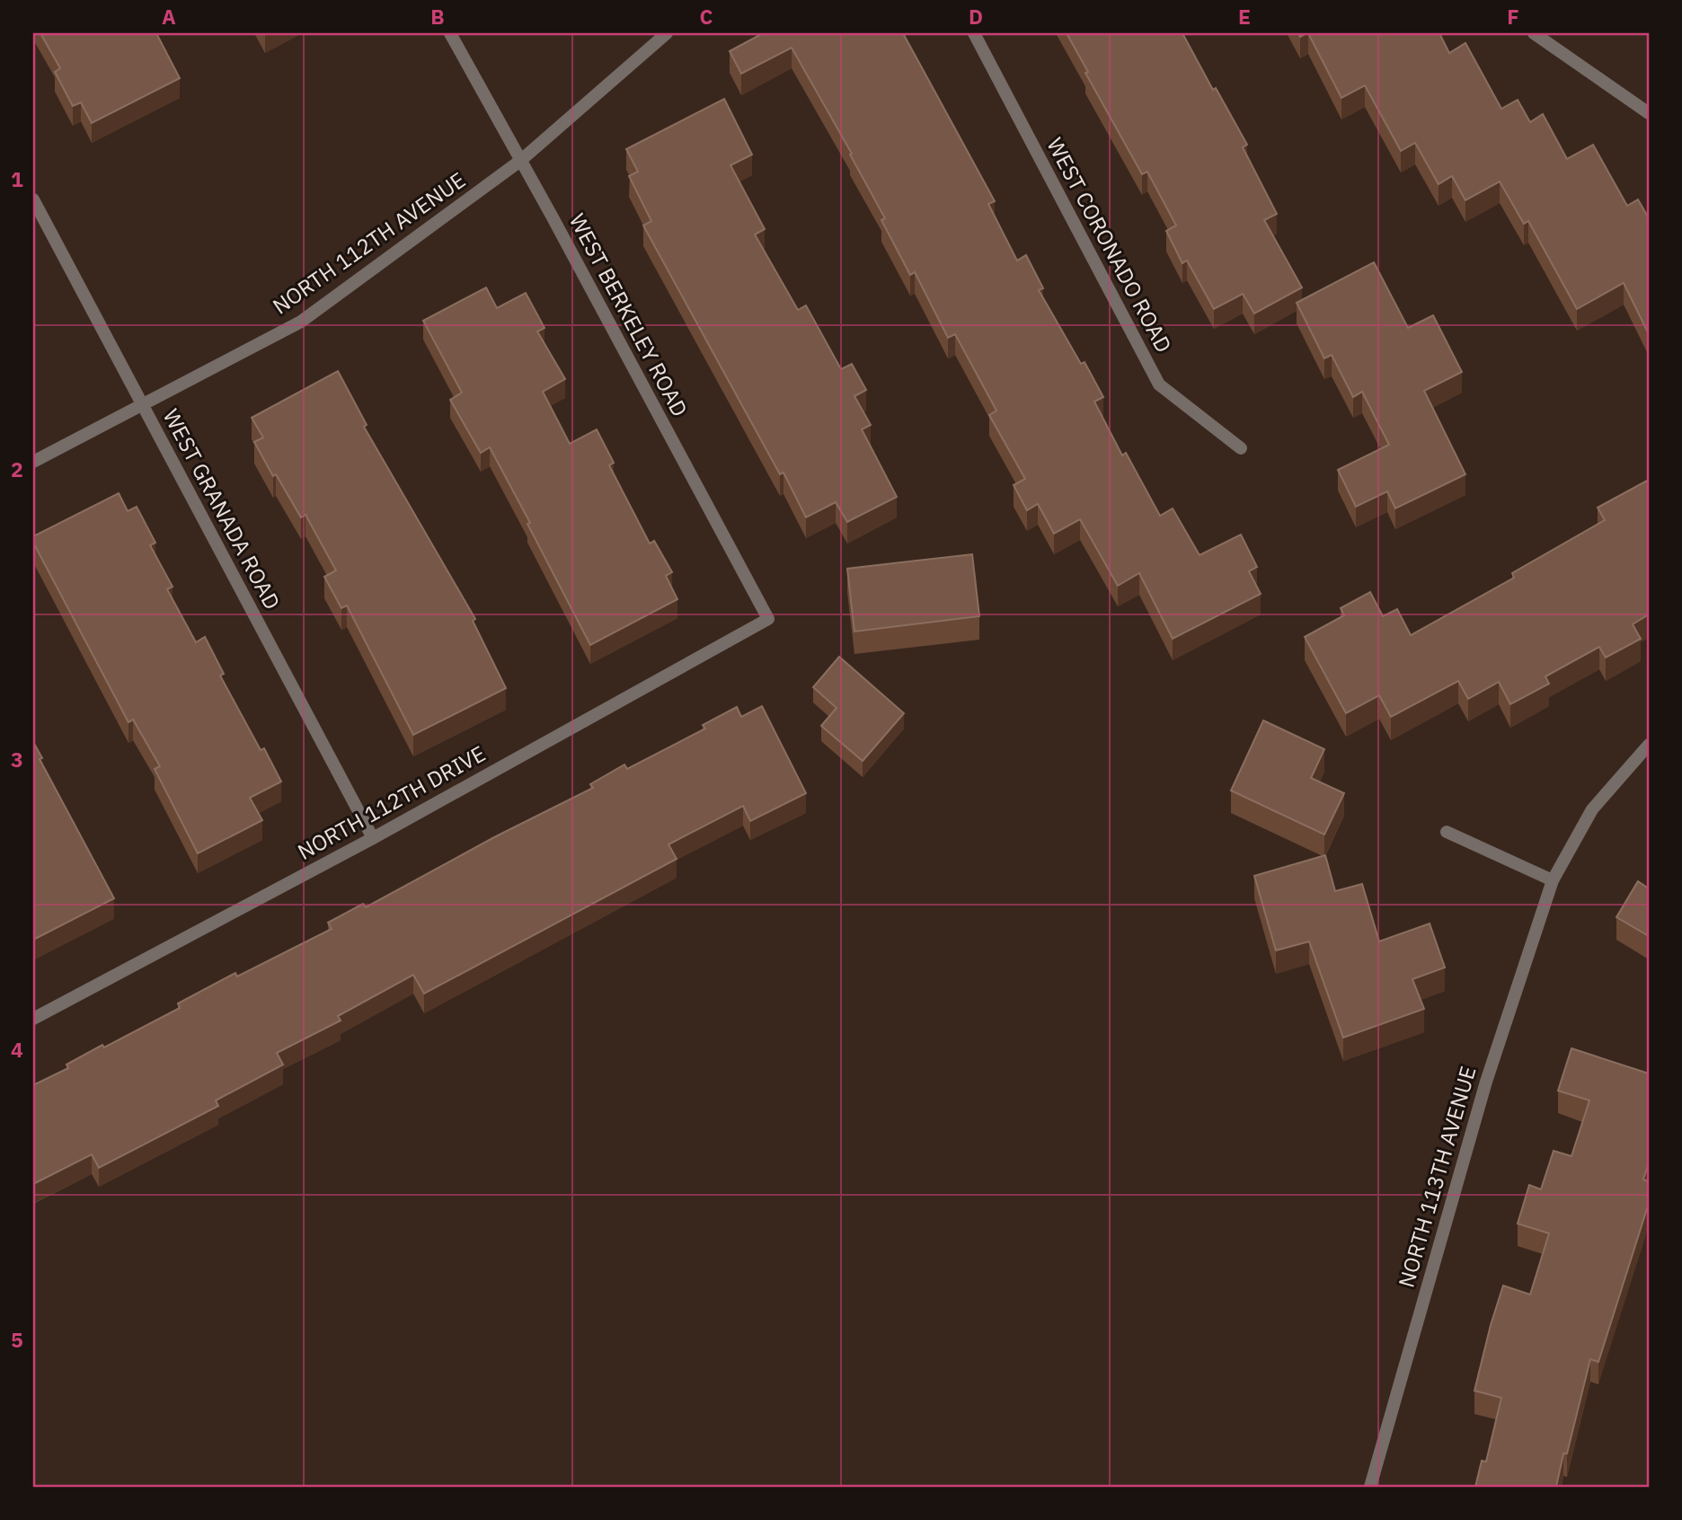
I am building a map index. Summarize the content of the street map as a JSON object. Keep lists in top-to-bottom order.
{
  "streets": {
    "street": [
      "NORTH 112TH AVENUE",
      "WEST CORONADO ROAD",
      "WEST BERKELEY ROAD",
      "WEST GRANADA ROAD",
      "NORTH 112TH DRIVE",
      "NORTH 113TH AVENUE"
    ]
  },
  "crossings": [
    ["NORTH 112TH AVENUE", "WEST BERKELEY ROAD"],
    ["NORTH 112TH AVENUE", "WEST GRANADA ROAD"],
    ["WEST BERKELEY ROAD", "NORTH 112TH DRIVE"],
    ["WEST GRANADA ROAD", "NORTH 112TH DRIVE"]
  ],
  "grid": {
    "columns": [
      "A",
      "B",
      "C",
      "D",
      "E",
      "F"
    ],
    "rows": [
      "1",
      "2",
      "3",
      "4",
      "5"
    ]
  }
}
